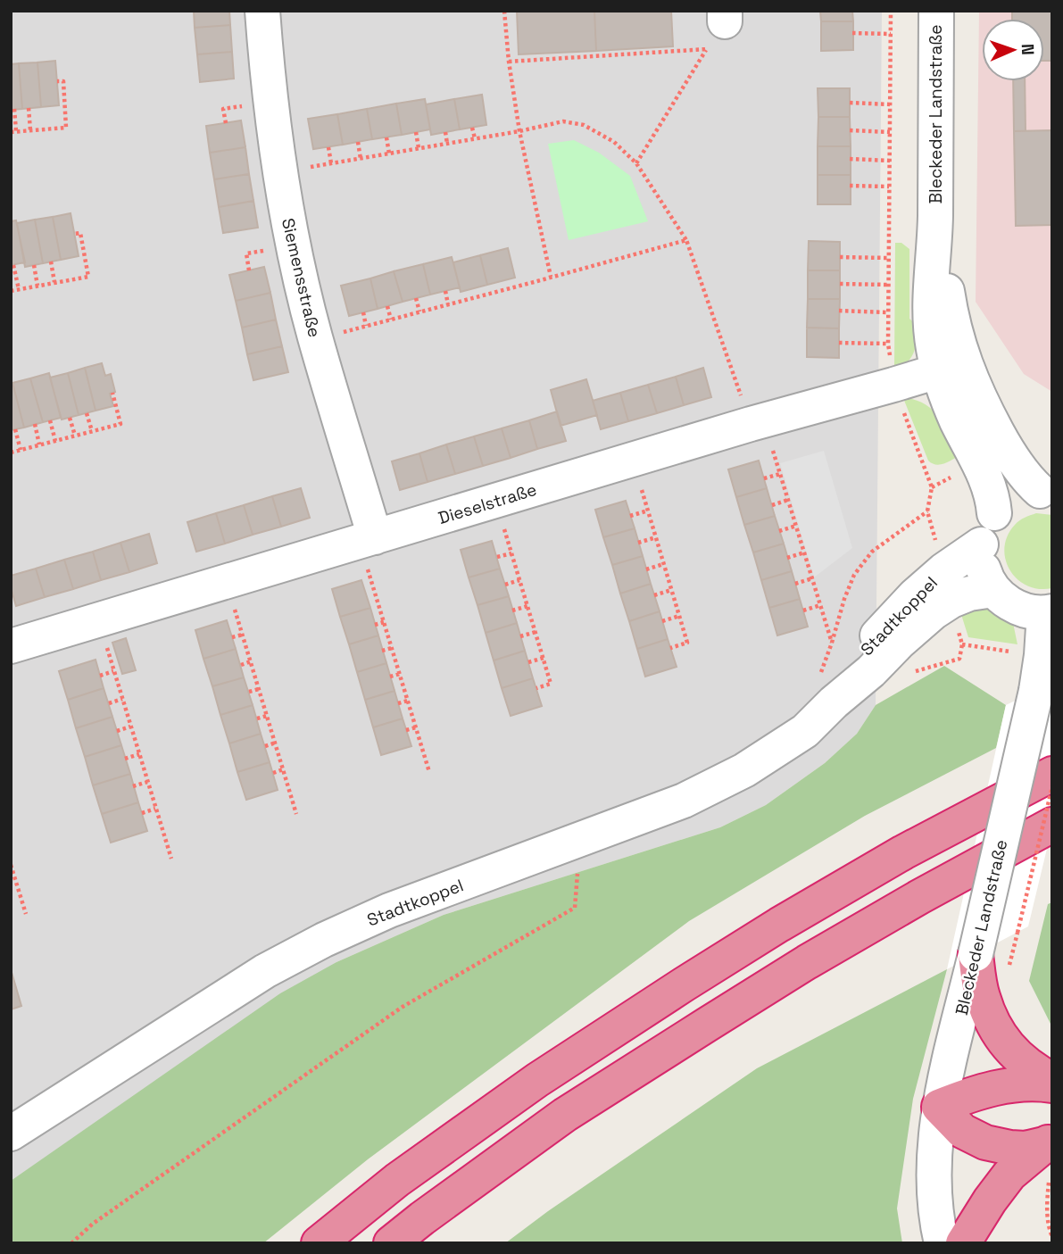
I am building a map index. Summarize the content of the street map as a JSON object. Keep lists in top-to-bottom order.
{
  "streets": {
    "street": [
      "Bleckeder Landstraße",
      "Siemensstraße",
      "Dieselstraße",
      "Stadtkoppel"
    ]
  },
  "crossings": [
    ["Bleckeder Landstraße", "Dieselstraße"],
    ["Siemensstraße", "Dieselstraße"]
  ],
  "north": "right"
}
